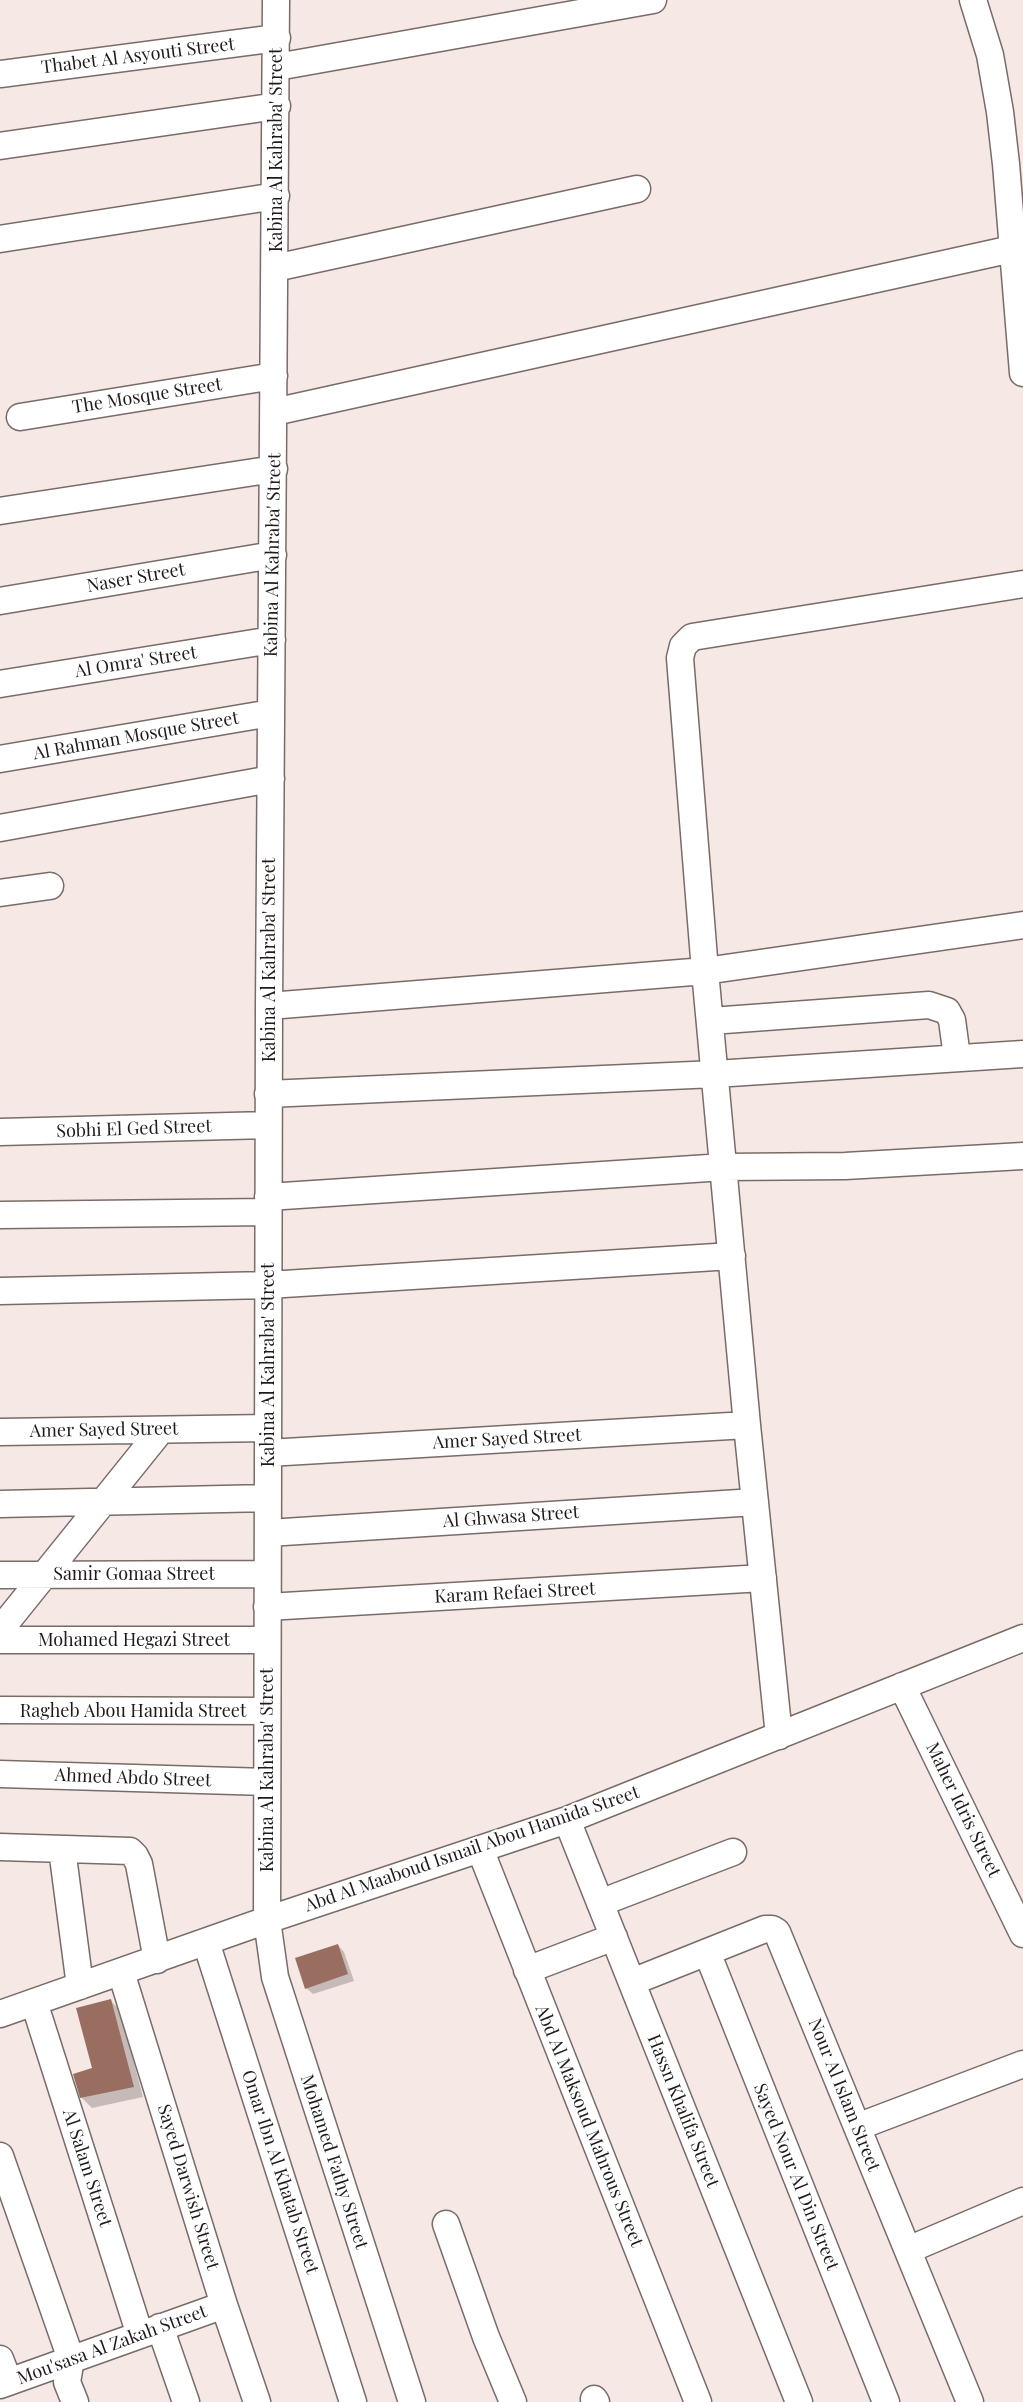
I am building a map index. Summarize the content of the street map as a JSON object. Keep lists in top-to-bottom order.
{
  "streets": {
    "street": [
      "Thabet Al Asyouti Street",
      "Kabina Al Kahraba' Street",
      "The Mosque Street",
      "Naser Street",
      "Al Omra' Street",
      "Al Rahman Mosque Street",
      "Sobhi El Ged Street",
      "Amer Sayed Street",
      "Al Ghwasa Street",
      "Samir Gomaa Street",
      "Karam Refaei Street",
      "Mohamed Hegazi Street",
      "Ragheb Abou Hamida Street",
      "Ahmed Abdo Street",
      "Maher Idris Street",
      "Abd Al Maaboud Ismail Abou Hamida Street",
      "Nour Al Islam Street",
      "Hassn Khalifa Street",
      "Abd Al Maksoud Mahrous Street",
      "Mohamed Fathy Street",
      "Al Salam Street",
      "Omar Ibn Al Khatab Street",
      "Sayed Nour Al Din Street",
      "Sayed Darwish Street",
      "Mou'sasa Al Zakah Street"
    ]
  },
  "crossings": [
    ["Thabet Al Asyouti Street", "Kabina Al Kahraba' Street"],
    ["Kabina Al Kahraba' Street", "The Mosque Street"],
    ["Kabina Al Kahraba' Street", "Naser Street"],
    ["Kabina Al Kahraba' Street", "Al Omra' Street"],
    ["Kabina Al Kahraba' Street", "Al Rahman Mosque Street"],
    ["Kabina Al Kahraba' Street", "Sobhi El Ged Street"],
    ["Kabina Al Kahraba' Street", "Amer Sayed Street"],
    ["Kabina Al Kahraba' Street", "Al Ghwasa Street"],
    ["Kabina Al Kahraba' Street", "Samir Gomaa Street"],
    ["Kabina Al Kahraba' Street", "Karam Refaei Street"],
    ["Kabina Al Kahraba' Street", "Mohamed Hegazi Street"],
    ["Kabina Al Kahraba' Street", "Ragheb Abou Hamida Street"],
    ["Kabina Al Kahraba' Street", "Ahmed Abdo Street"],
    ["Kabina Al Kahraba' Street", "Abd Al Maaboud Ismail Abou Hamida Street"],
    ["Kabina Al Kahraba' Street", "Mohamed Fathy Street"],
    ["Maher Idris Street", "Abd Al Maaboud Ismail Abou Hamida Street"],
    ["Abd Al Maaboud Ismail Abou Hamida Street", "Hassn Khalifa Street"],
    ["Abd Al Maaboud Ismail Abou Hamida Street", "Abd Al Maksoud Mahrous Street"],
    ["Abd Al Maaboud Ismail Abou Hamida Street", "Mohamed Fathy Street"],
    ["Abd Al Maaboud Ismail Abou Hamida Street", "Al Salam Street"],
    ["Abd Al Maaboud Ismail Abou Hamida Street", "Omar Ibn Al Khatab Street"],
    ["Abd Al Maaboud Ismail Abou Hamida Street", "Sayed Darwish Street"],
    ["Nour Al Islam Street", "Hassn Khalifa Street"],
    ["Nour Al Islam Street", "Sayed Nour Al Din Street"],
    ["Al Salam Street", "Mou'sasa Al Zakah Street"],
    ["Sayed Darwish Street", "Mou'sasa Al Zakah Street"]
  ]
}
